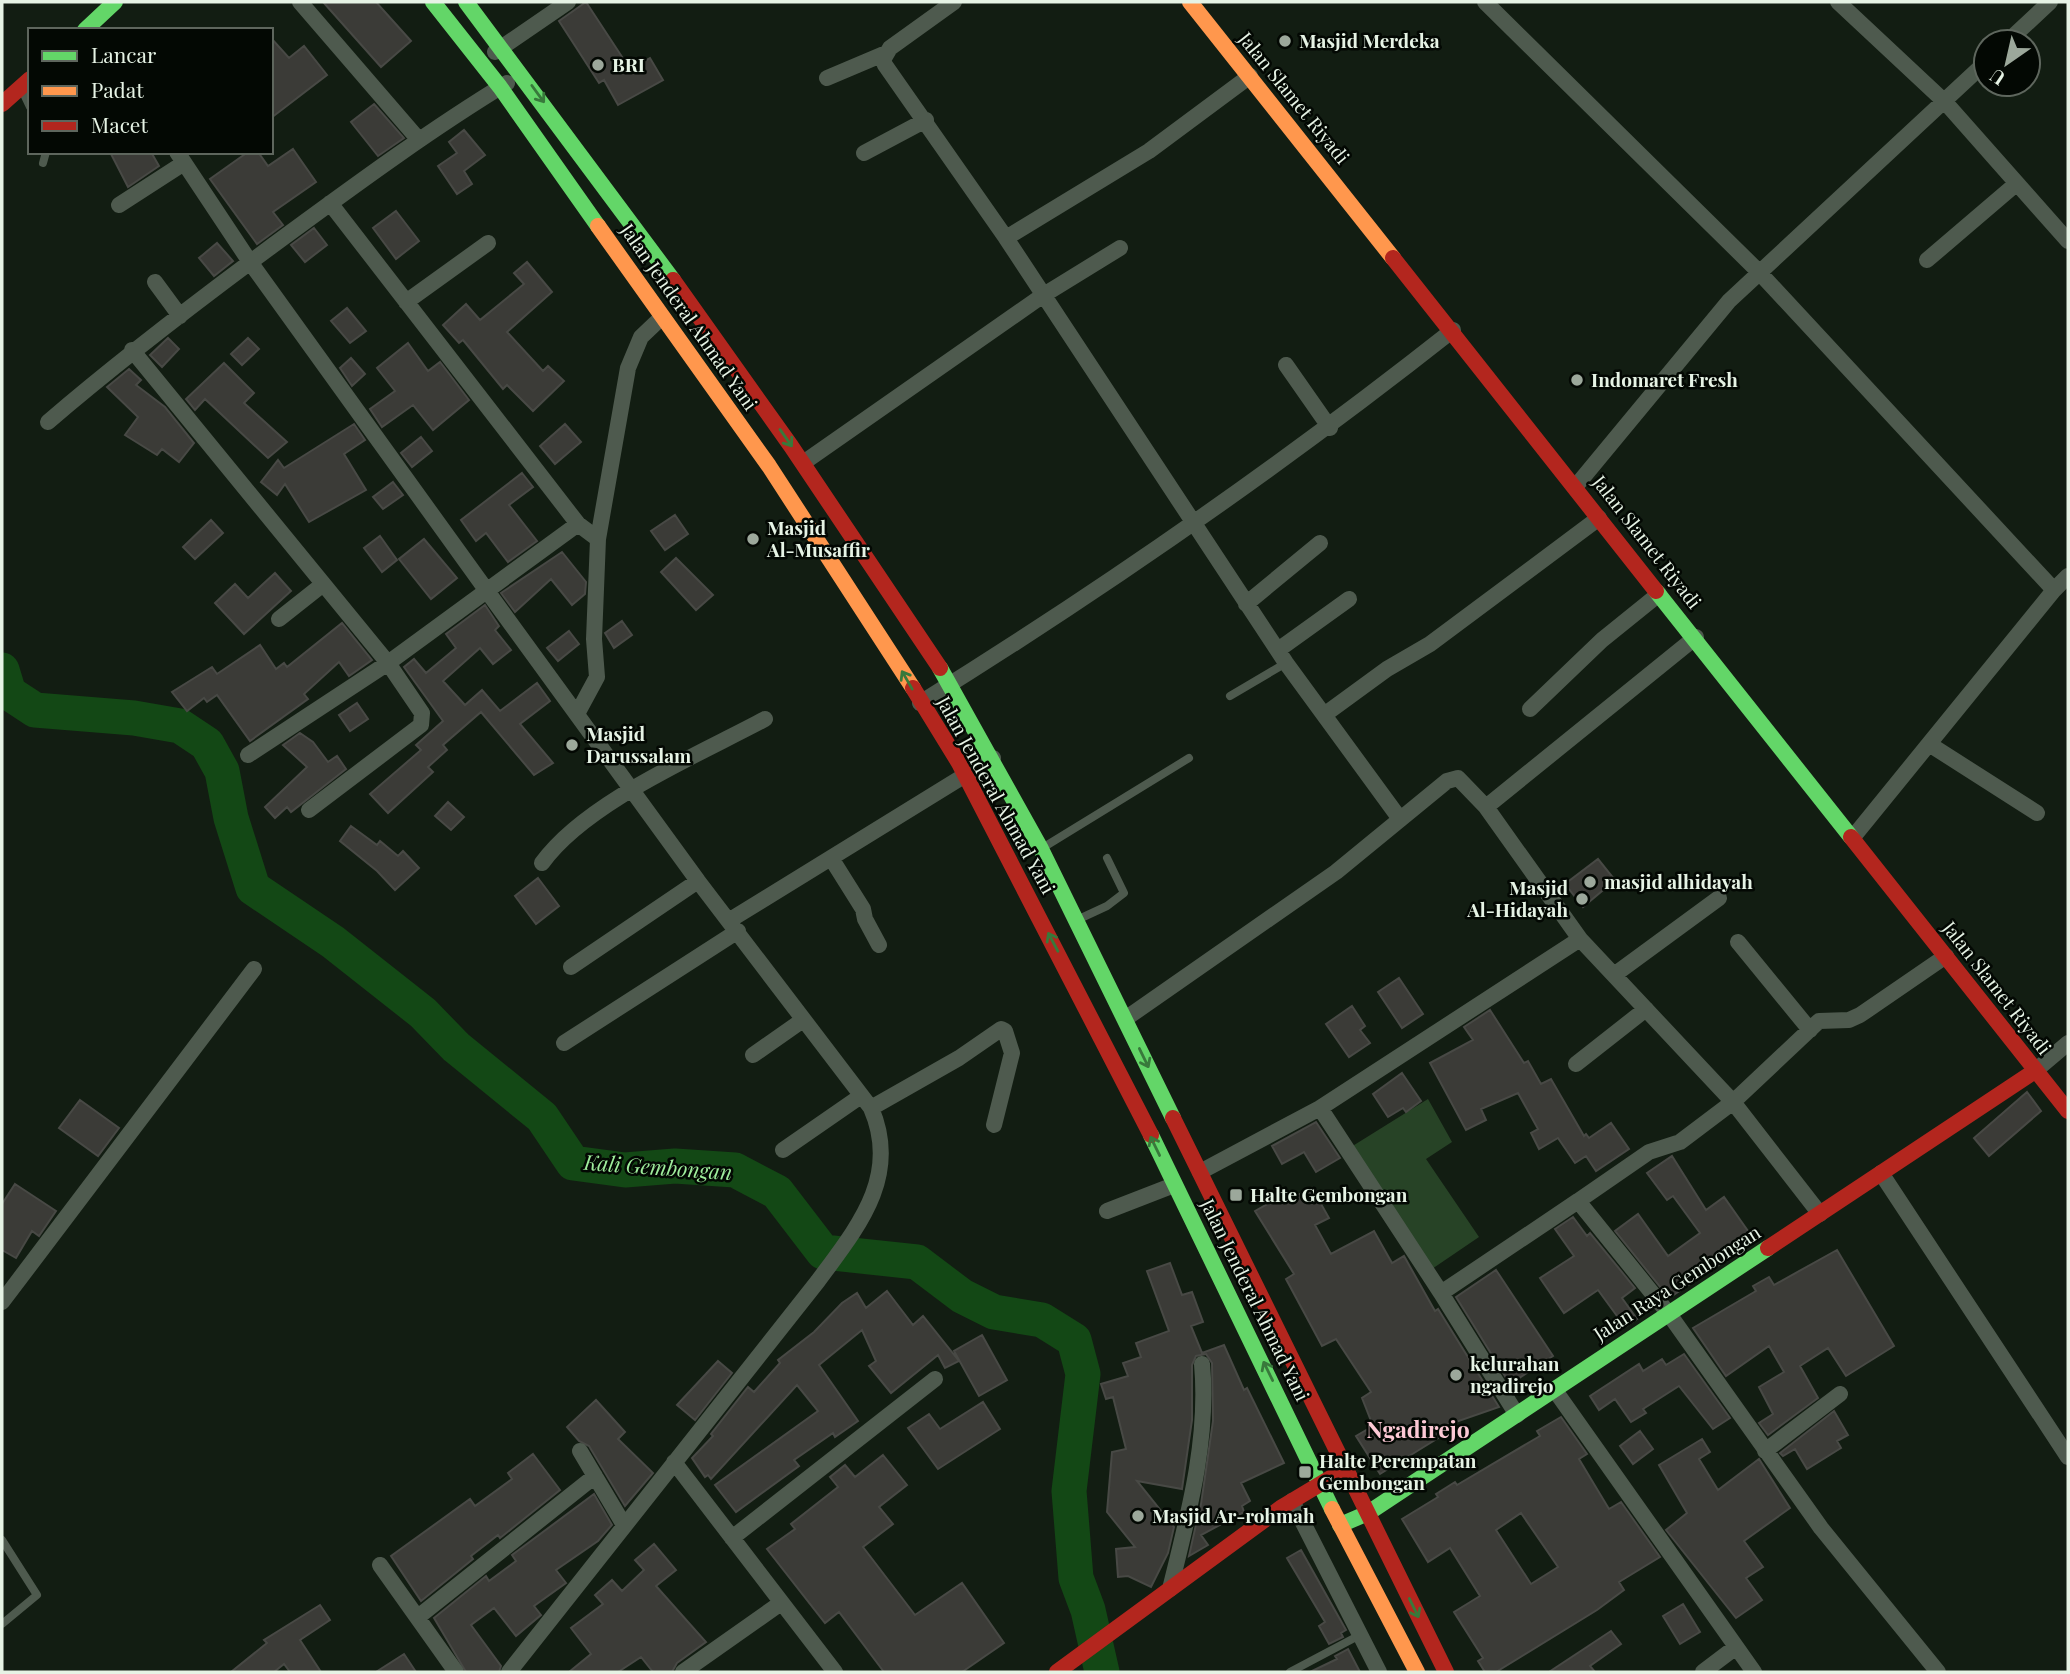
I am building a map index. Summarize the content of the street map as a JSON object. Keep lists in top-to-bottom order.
{
  "streets": {
    "main road": ["Jalan Slamet Riyadi", "Jalan Jenderal Ahmad Yani", "Jalan Raya Gembongan"]
  },
  "crossings": [
    ["Jalan Slamet Riyadi", "Jalan Raya Gembongan"],
    ["Jalan Jenderal Ahmad Yani", "Jalan Raya Gembongan"]
  ],
  "districts": ["Ngadirejo"],
  "water": ["Kali Gembongan"],
  "places": {
    "other": [
      "Masjid Merdeka",
      "BRI",
      "Indomaret Fresh",
      "Masjid Al-Musaffir",
      "Masjid Darussalam",
      "masjid alhidayah",
      "Masjid Al-Hidayah",
      "kelurahan ngadirejo",
      "Masjid Ar-rohmah"
    ],
    "transit": ["Halte Gembongan", "Halte Perempatan Gembongan"]
  },
  "legend": ["Lancar", "Padat", "Macet"],
  "north": "bottom left"
}
